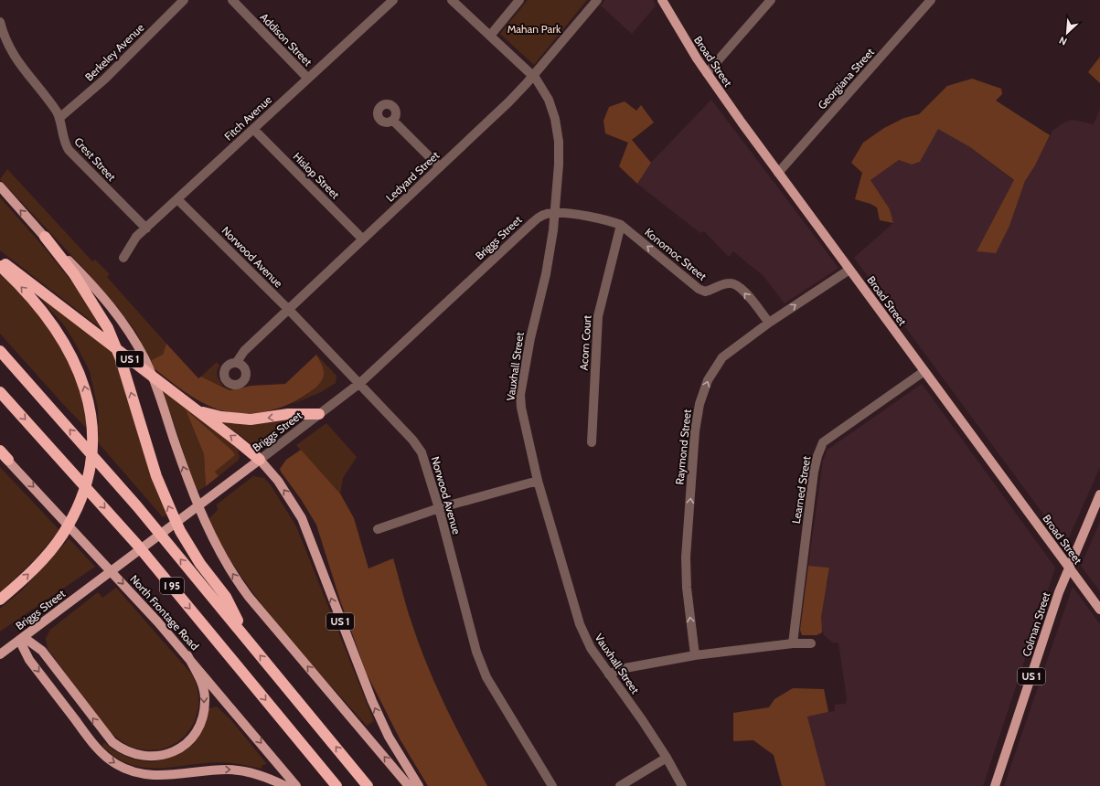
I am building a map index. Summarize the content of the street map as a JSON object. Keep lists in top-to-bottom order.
{
  "streets": {
    "highway": ["US 1", "I 95"],
    "main road": [
      "Broad Street",
      "Briggs Street",
      "North Frontage Road",
      "Colman Street"
    ],
    "street": [
      "Addison Street",
      "Berkeley Avenue",
      "Georgiana Street",
      "Fitch Avenue",
      "Crest Street",
      "Hislop Street",
      "Ledyard Street",
      "Konomoc Street",
      "Norwood Avenue",
      "Acorn Court",
      "Vauxhall Street",
      "Raymond Street",
      "Learned Street"
    ]
  },
  "crossings": [
    ["Addison Street", "Fitch Avenue"],
    ["Berkeley Avenue", "Crest Street"],
    ["Broad Street", "Georgiana Street"],
    ["Broad Street", "Raymond Street"],
    ["Broad Street", "Learned Street"],
    ["Broad Street", "Colman Street"],
    ["Fitch Avenue", "Crest Street"],
    ["Fitch Avenue", "Hislop Street"],
    ["Fitch Avenue", "Norwood Avenue"],
    ["Hislop Street", "Ledyard Street"],
    ["Ledyard Street", "Norwood Avenue"],
    ["Ledyard Street", "Vauxhall Street"],
    ["Briggs Street", "Konomoc Street"],
    ["Briggs Street", "Norwood Avenue"],
    ["Briggs Street", "US 1"],
    ["Briggs Street", "Vauxhall Street"],
    ["Konomoc Street", "Acorn Court"],
    ["Konomoc Street", "Vauxhall Street"],
    ["Konomoc Street", "Raymond Street"]
  ],
  "one_way": ["Konomoc Street", "Raymond Street", "North Frontage Road"],
  "parks": ["Mahan Park"],
  "north": "bottom left"
}
